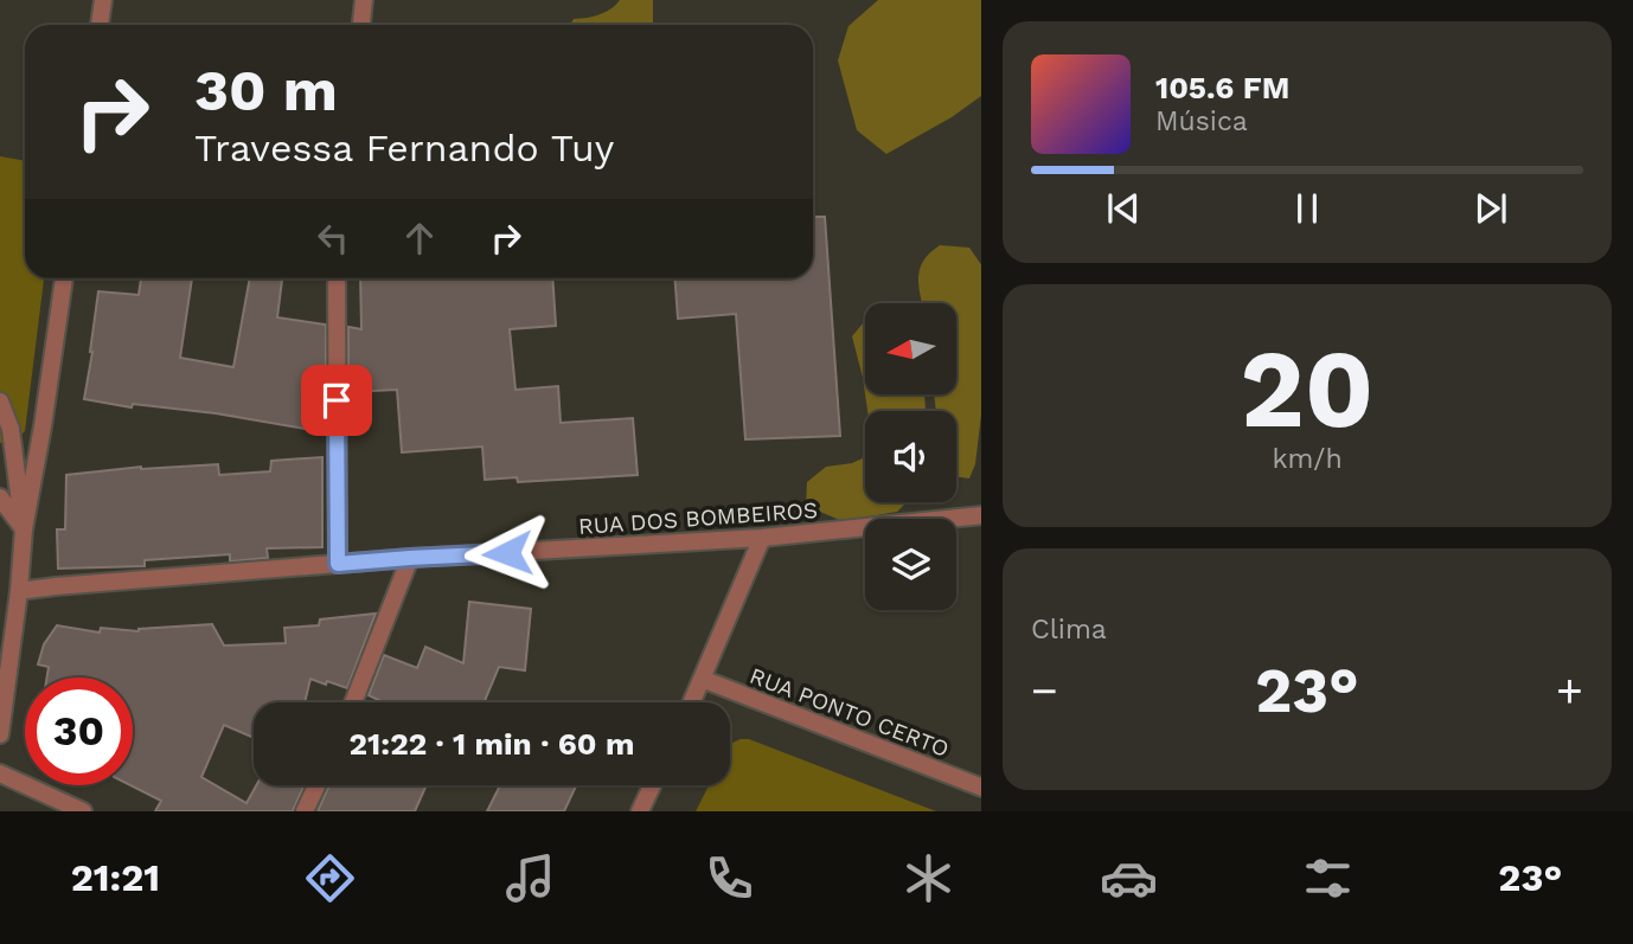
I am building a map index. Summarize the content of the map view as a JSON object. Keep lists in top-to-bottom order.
{
  "streets": {
    "street": ["RUA DOS BOMBEIROS", "RUA PONTO CERTO"]
  },
  "north": "left",
  "page": {
    "turn": ["30 m", "Travessa Fernando Tuy"],
    "song": ["105.6 FM", "Música"],
    "tile": [
      ["20", "km/h"],
      "Clima"
    ],
    "heat": ["−", "23°", "+"],
    "limit": "30",
    "trip": "21:22 · 1 min · 60 m",
    "tabs": ["21:21", "23°"]
  }
}
